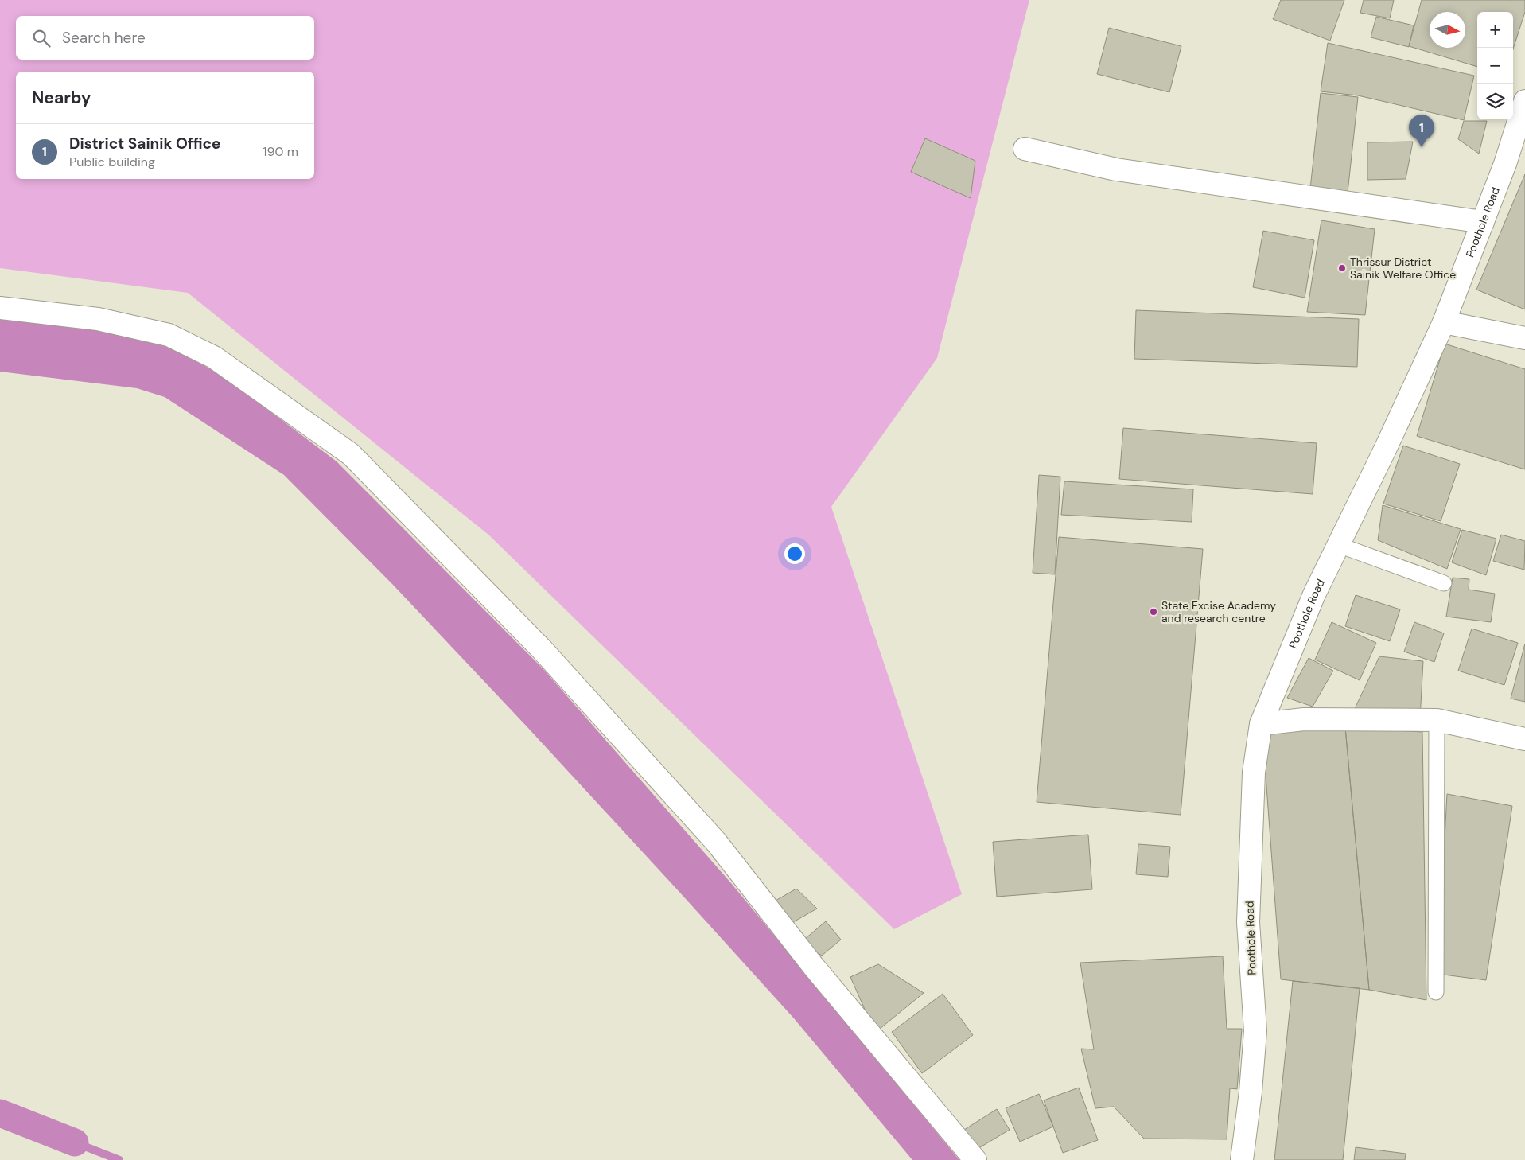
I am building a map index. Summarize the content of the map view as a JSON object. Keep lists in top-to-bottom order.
{
  "streets": {
    "street": ["Poothole Road"]
  },
  "places": ["Thrissur District Sainik Welfare Office", "State Excise Academy and research centre"],
  "north": "right",
  "page": {
    "map_buttons": ["+", "−"],
    "search": "Search here",
    "heading": "Nearby",
    "pins": "1",
    "list": [
      {
        "mark": "1",
        "name": "District Sainik Office",
        "note": "Public building",
        "value": "190 m"
      }
    ]
  }
}
